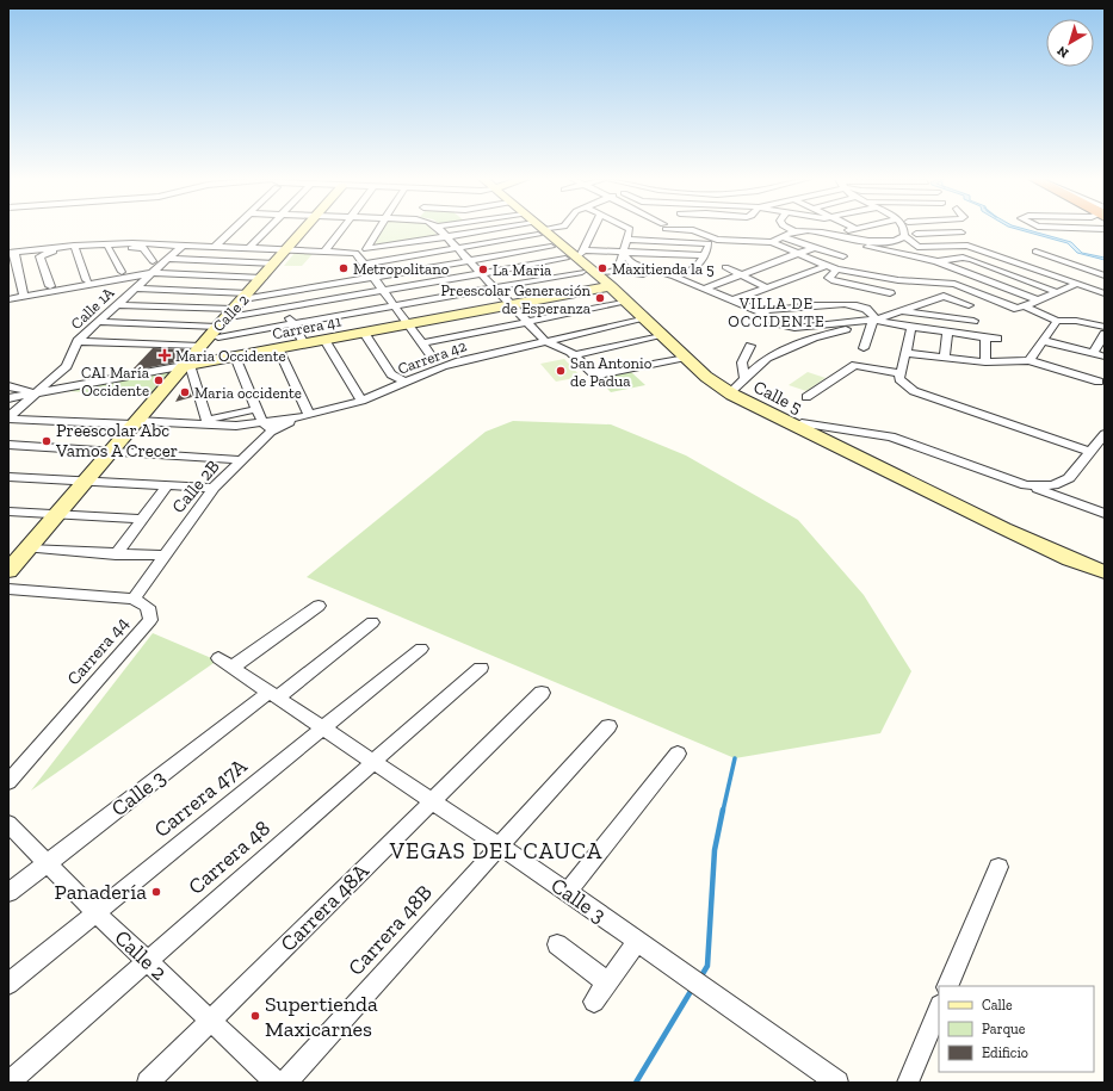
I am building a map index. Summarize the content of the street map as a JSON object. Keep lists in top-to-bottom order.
{
  "streets": {
    "main road": ["Calle 2", "Carrera 41", "Calle 5"],
    "street": [
      "Calle 1A",
      "Carrera 42",
      "Calle 2B",
      "Carrera 44",
      "Calle 3",
      "Carrera 47A",
      "Carrera 48",
      "Carrera 48A",
      "Carrera 48B"
    ]
  },
  "crossings": [
    ["Calle 1A", "Carrera 41"],
    ["Calle 2", "Carrera 41"],
    ["Calle 2", "Calle 3"],
    ["Calle 2", "Carrera 47A"],
    ["Calle 2", "Carrera 48"],
    ["Calle 2", "Carrera 48A"],
    ["Carrera 41", "Calle 5"],
    ["Carrera 42", "Calle 2B"],
    ["Calle 2B", "Carrera 44"],
    ["Calle 3", "Carrera 47A"],
    ["Calle 3", "Carrera 48"],
    ["Calle 3", "Carrera 48A"],
    ["Calle 3", "Carrera 48B"]
  ],
  "districts": ["VILLA DE OCCIDENTE", "VEGAS DEL CAUCA"],
  "places": {
    "other": [
      "Metropolitano",
      "Maxitienda la 5",
      "La Maria",
      "Preescolar Generación de Esperanza",
      "San Antonio de Padua",
      "CAI María Occidente",
      "Maria occidente",
      "Preescolar Abc Vamos A Crecer",
      "Panadería",
      "Supertienda Maxicarnes"
    ],
    "health": ["Maria Occidente"]
  },
  "legend": ["Calle", "Parque", "Edificio"],
  "north": "bottom left"
}
